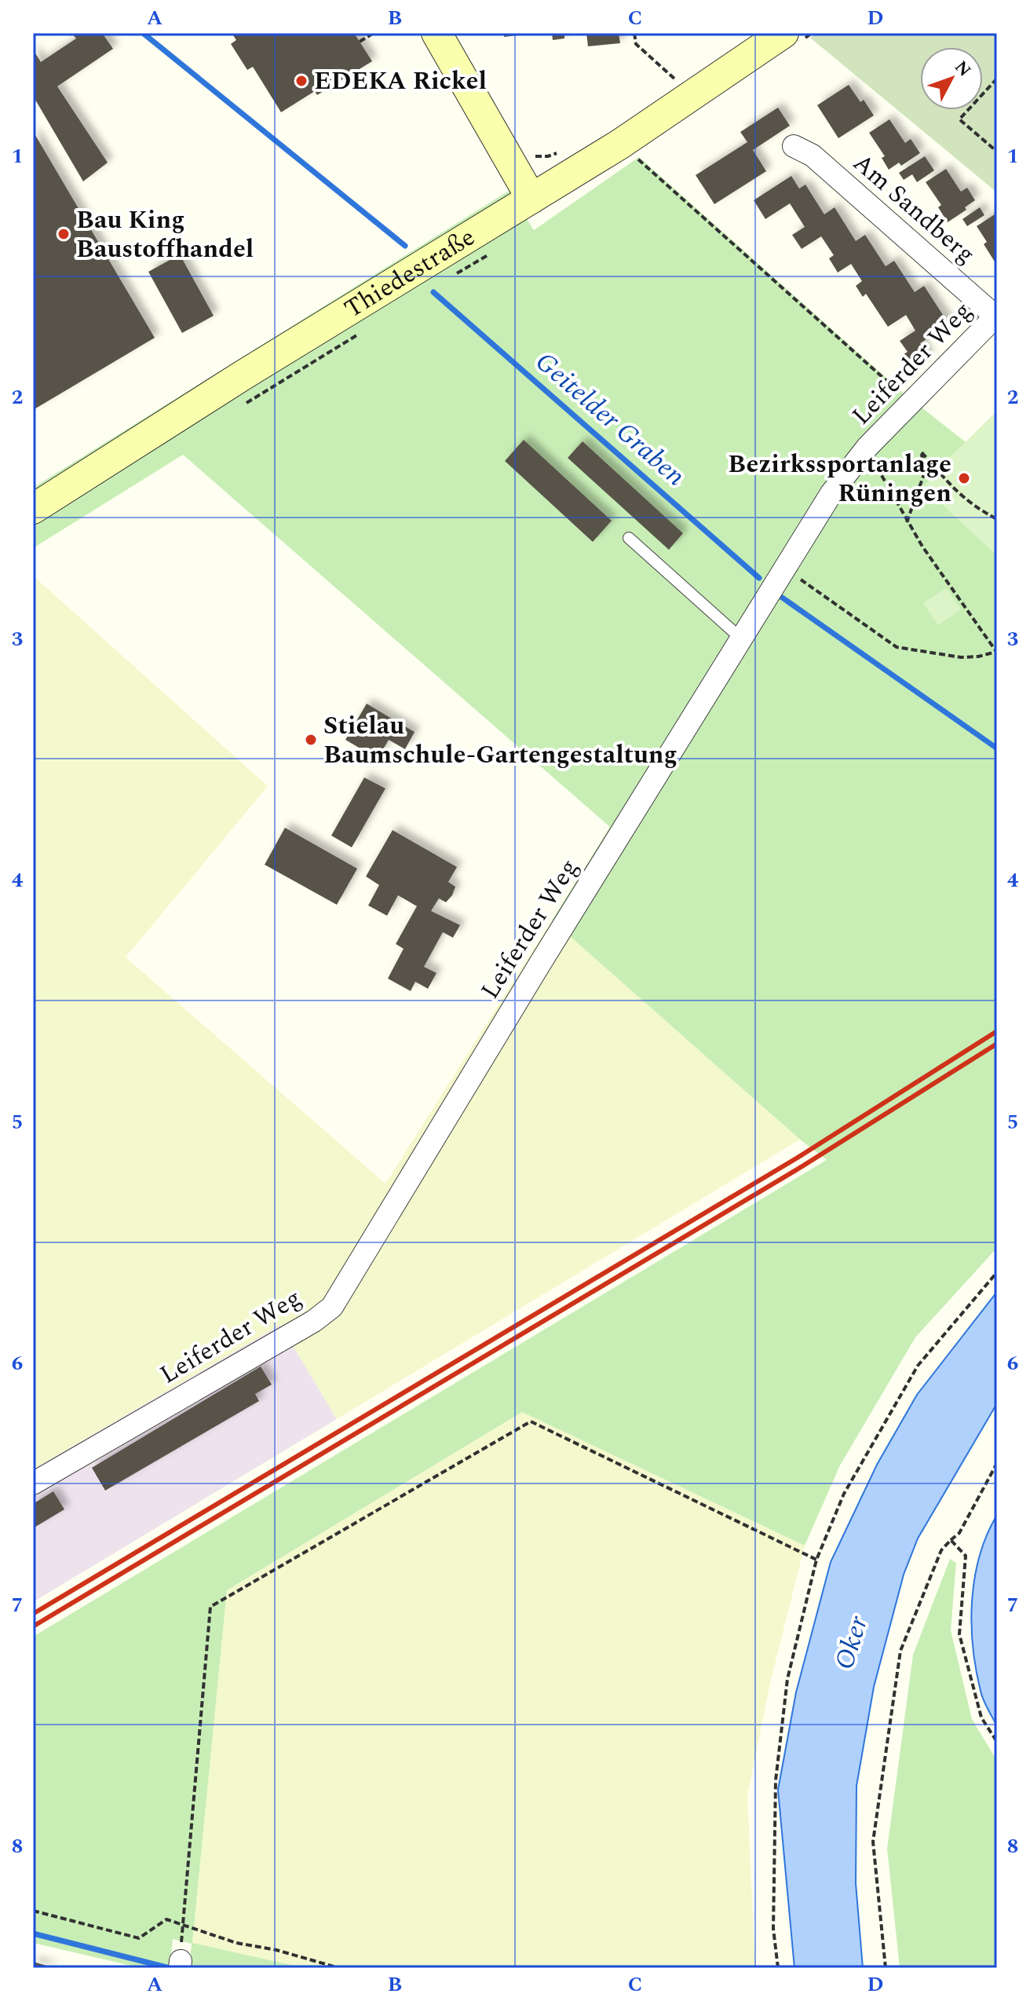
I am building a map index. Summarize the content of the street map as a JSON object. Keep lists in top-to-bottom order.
{
  "streets": {
    "street": ["Am Sandberg", "Thiedestraße", "Leiferder Weg"]
  },
  "crossings": [
    ["Am Sandberg", "Leiferder Weg"]
  ],
  "water": ["Geitelder Graben", "Oker"],
  "places": [
    "EDEKA Rickel",
    "Bau King Baustoffhandel",
    "Bezirkssportanlage Rüningen",
    "Stielau Baumschule-Gartengestaltung"
  ],
  "north": "top right",
  "grid": {
    "columns": [
      "A",
      "B",
      "C",
      "D"
    ],
    "rows": [
      "1",
      "2",
      "3",
      "4",
      "5",
      "6",
      "7",
      "8"
    ]
  }
}
